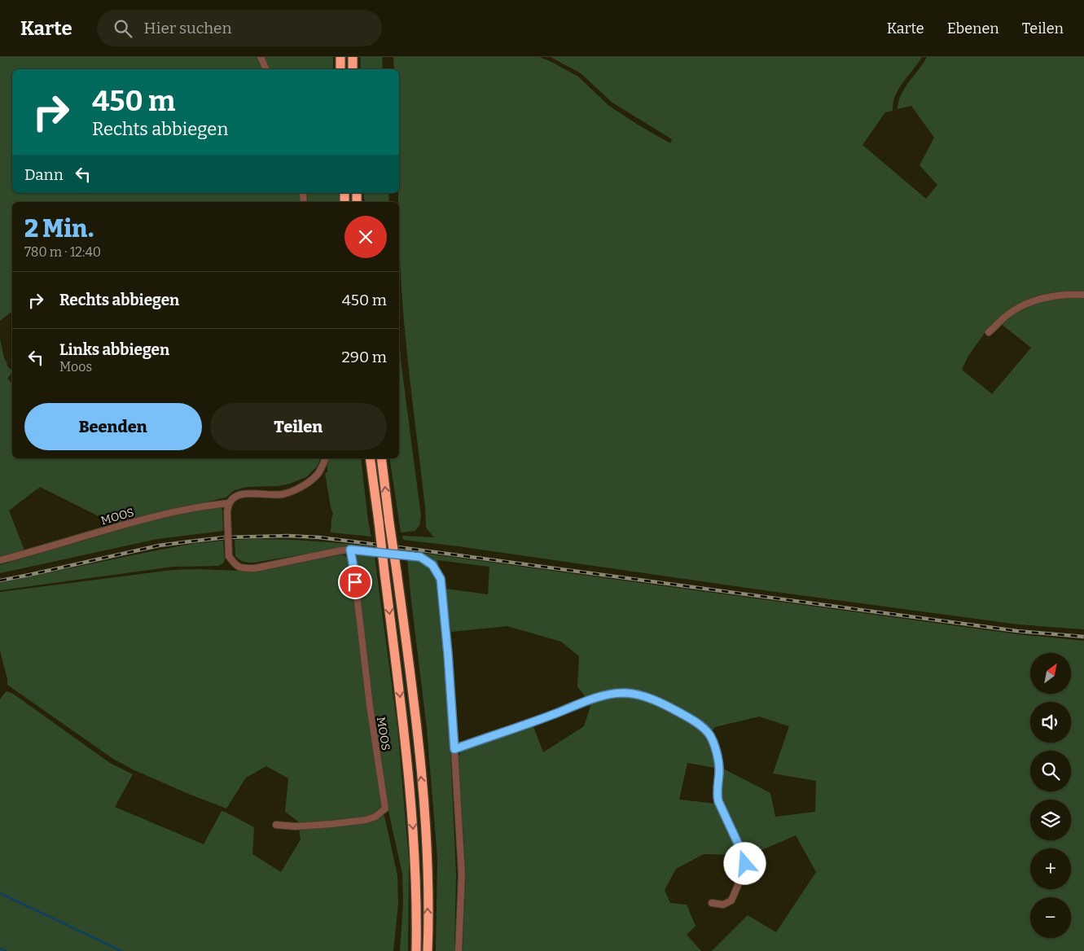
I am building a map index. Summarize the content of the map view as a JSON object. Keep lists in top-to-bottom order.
{
  "streets": {
    "street": ["MOOS"]
  },
  "north": "top right",
  "page": {
    "header": "Karte",
    "search": "Hier suchen",
    "nav": ["Karte", "Ebenen", "Teilen"],
    "turn": ["450 m", "Rechts abbiegen"],
    "then": "Dann",
    "heading": ["2 Min.", "780 m · 12:40"],
    "list": [
      {
        "name": "Rechts abbiegen",
        "value": "450 m"
      },
      {
        "name": "Links abbiegen",
        "note": "Moos",
        "value": "290 m"
      }
    ],
    "buttons": ["Beenden", "Teilen"],
    "map_buttons": ["+", "−"]
  }
}
